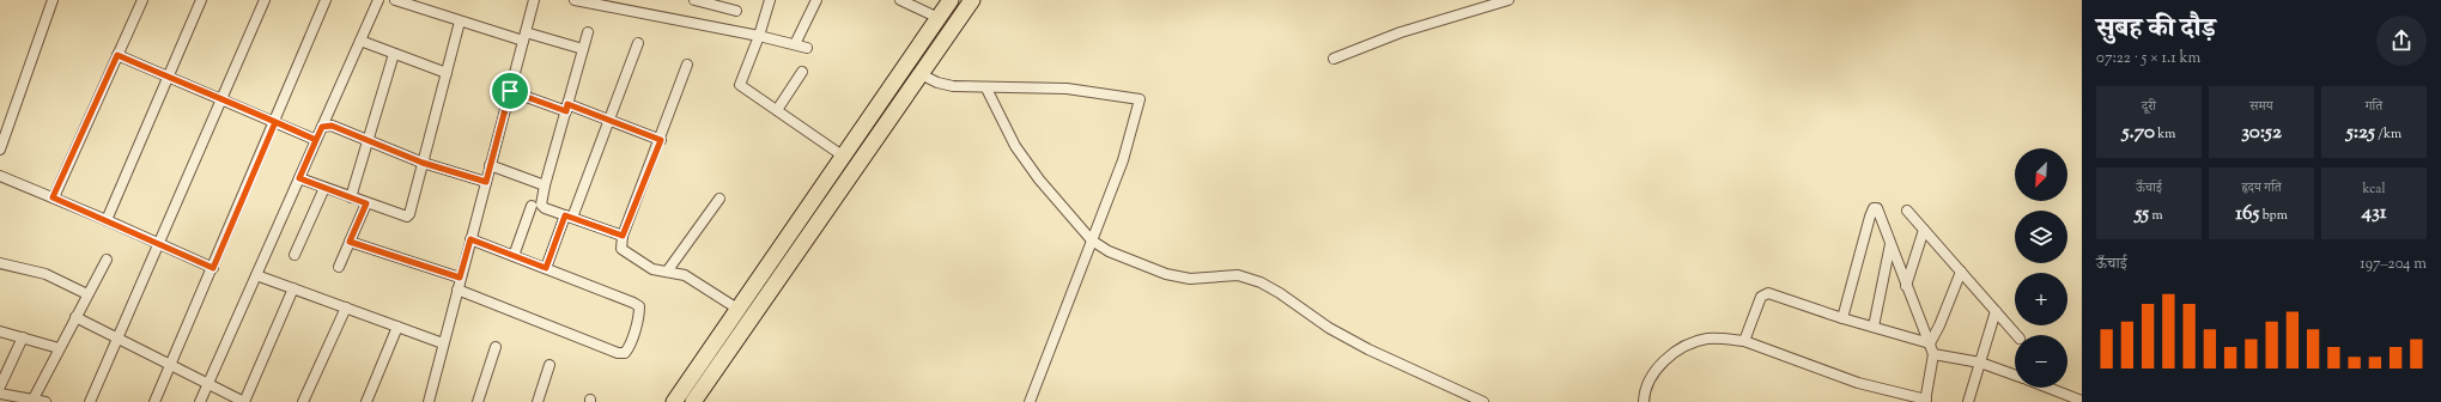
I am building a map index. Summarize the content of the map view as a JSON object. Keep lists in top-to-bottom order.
{
  "north": "bottom left",
  "page": {
    "heading": ["सुबह की दौड़", "07:22 · 5 × 1.1 km"],
    "stats": [
      ["दूरी", "5.70 km"],
      ["समय", "30:52"],
      ["गति", "5:25 /km"],
      ["ऊँचाई", "55 m"],
      ["हृदय गति", "165 bpm"],
      ["kcal", "431"]
    ],
    "map_buttons": ["+", "−"],
    "chart": ["ऊँचाई", "197–204 m"]
  }
}
